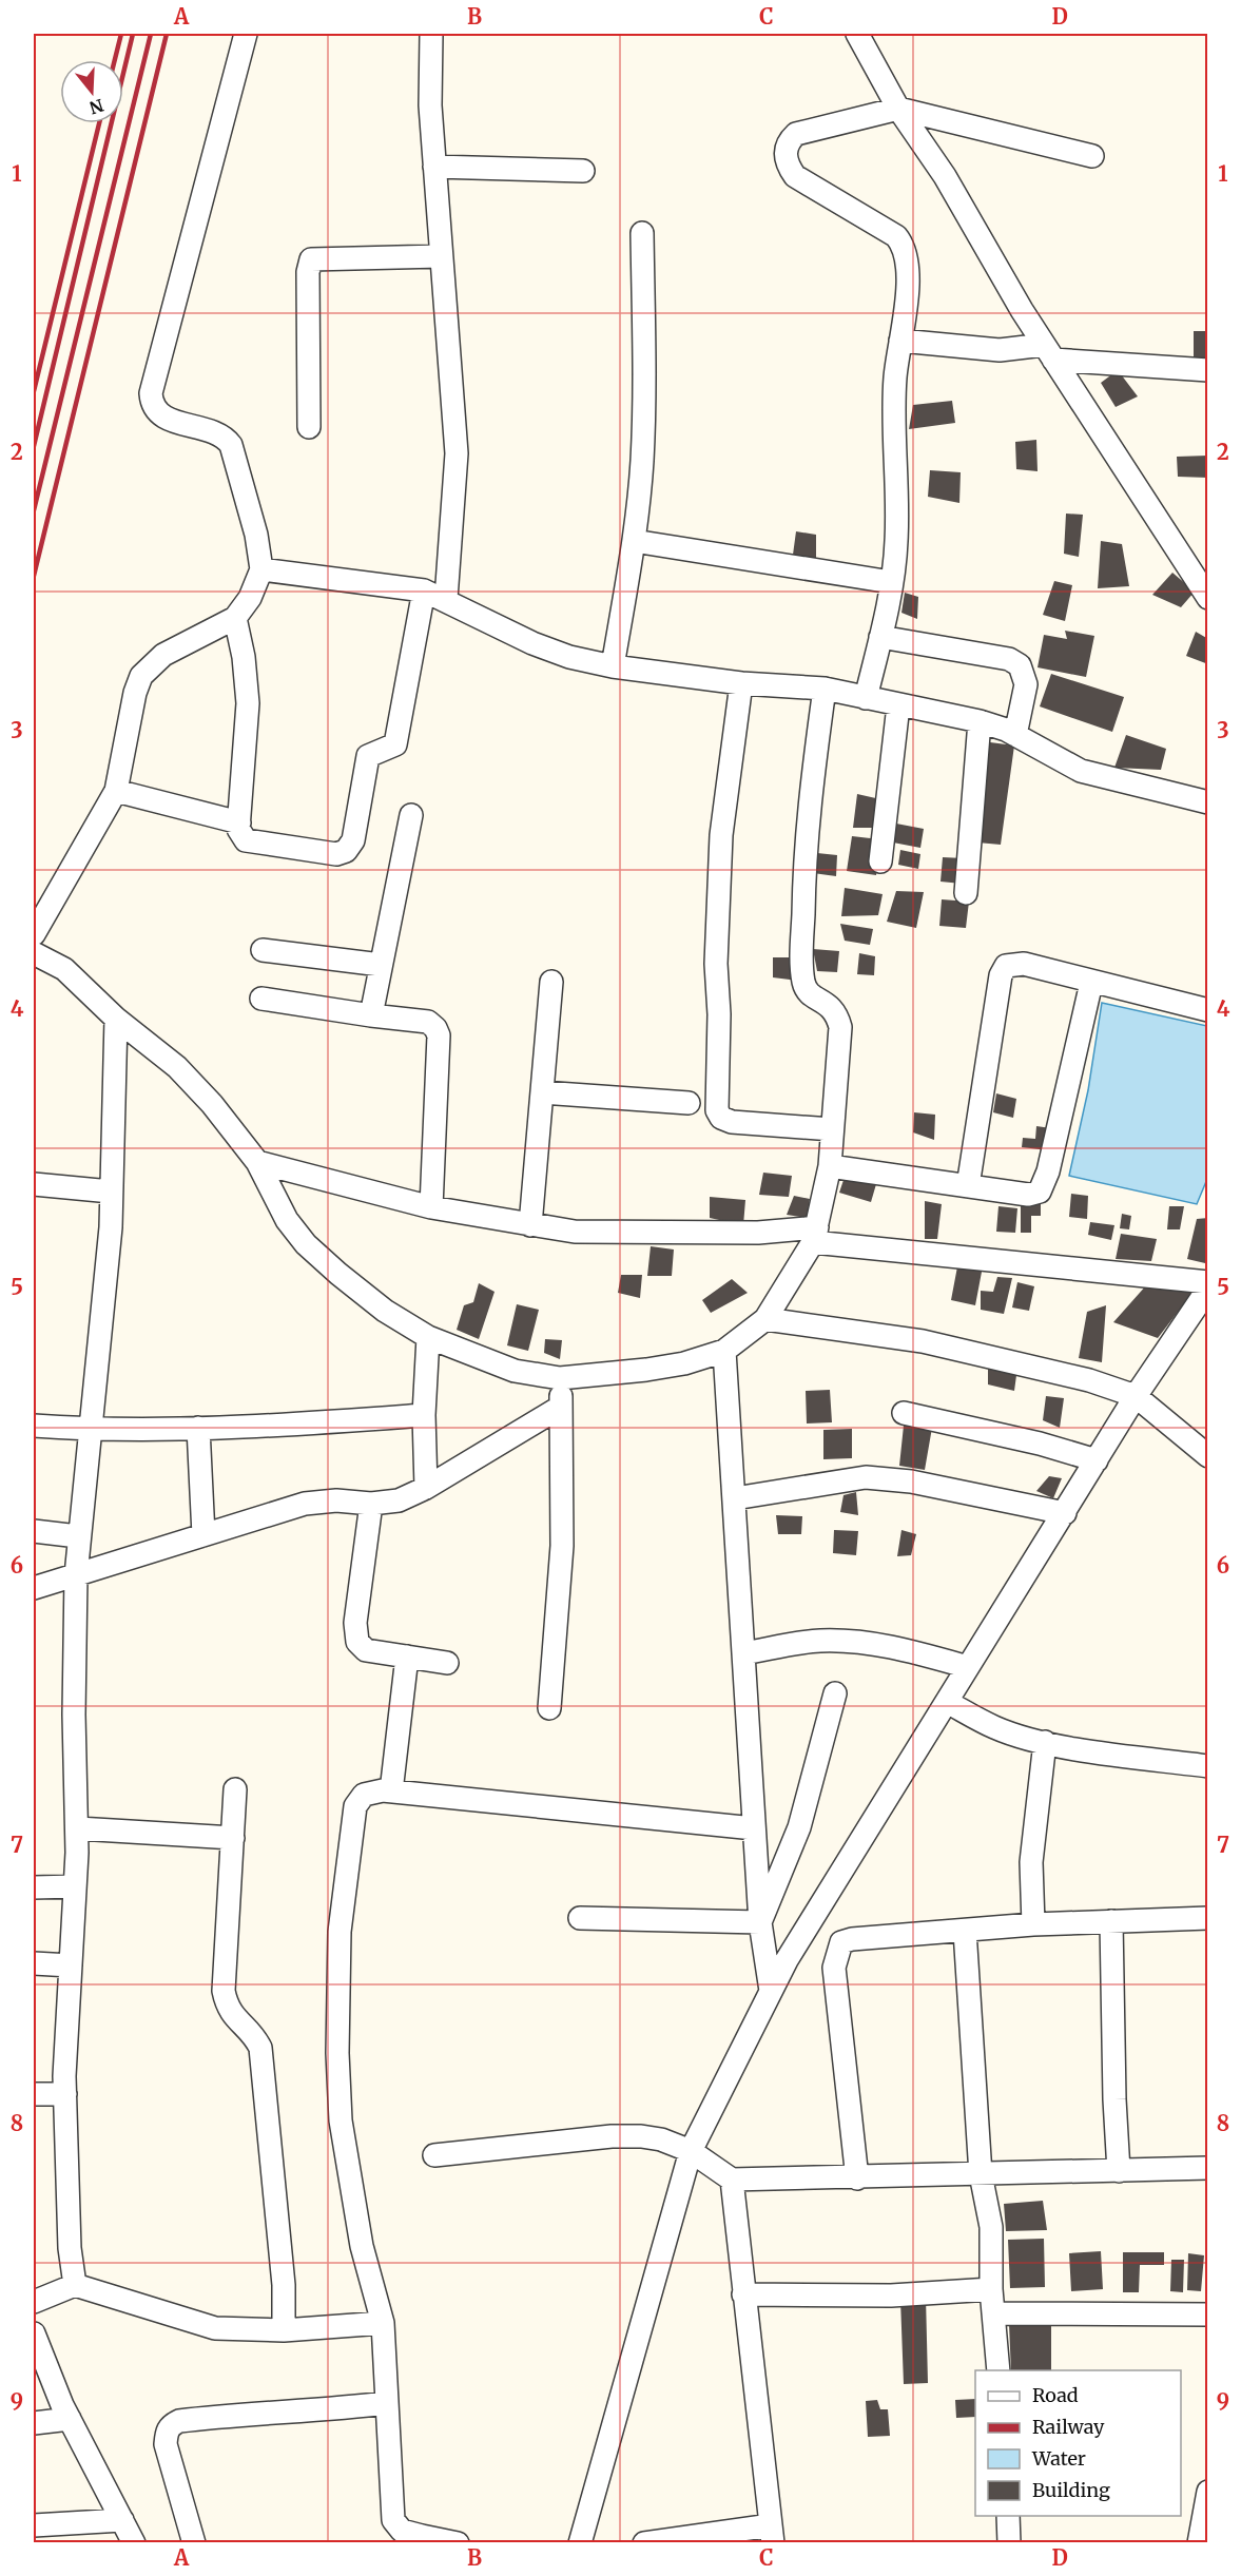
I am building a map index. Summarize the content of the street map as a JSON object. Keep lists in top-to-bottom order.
{
  "legend": [
    "Road",
    "Railway",
    "Water",
    "Building"
  ],
  "north": "bottom",
  "grid": {
    "columns": [
      "A",
      "B",
      "C",
      "D"
    ],
    "rows": [
      "1",
      "2",
      "3",
      "4",
      "5",
      "6",
      "7",
      "8",
      "9"
    ]
  }
}
